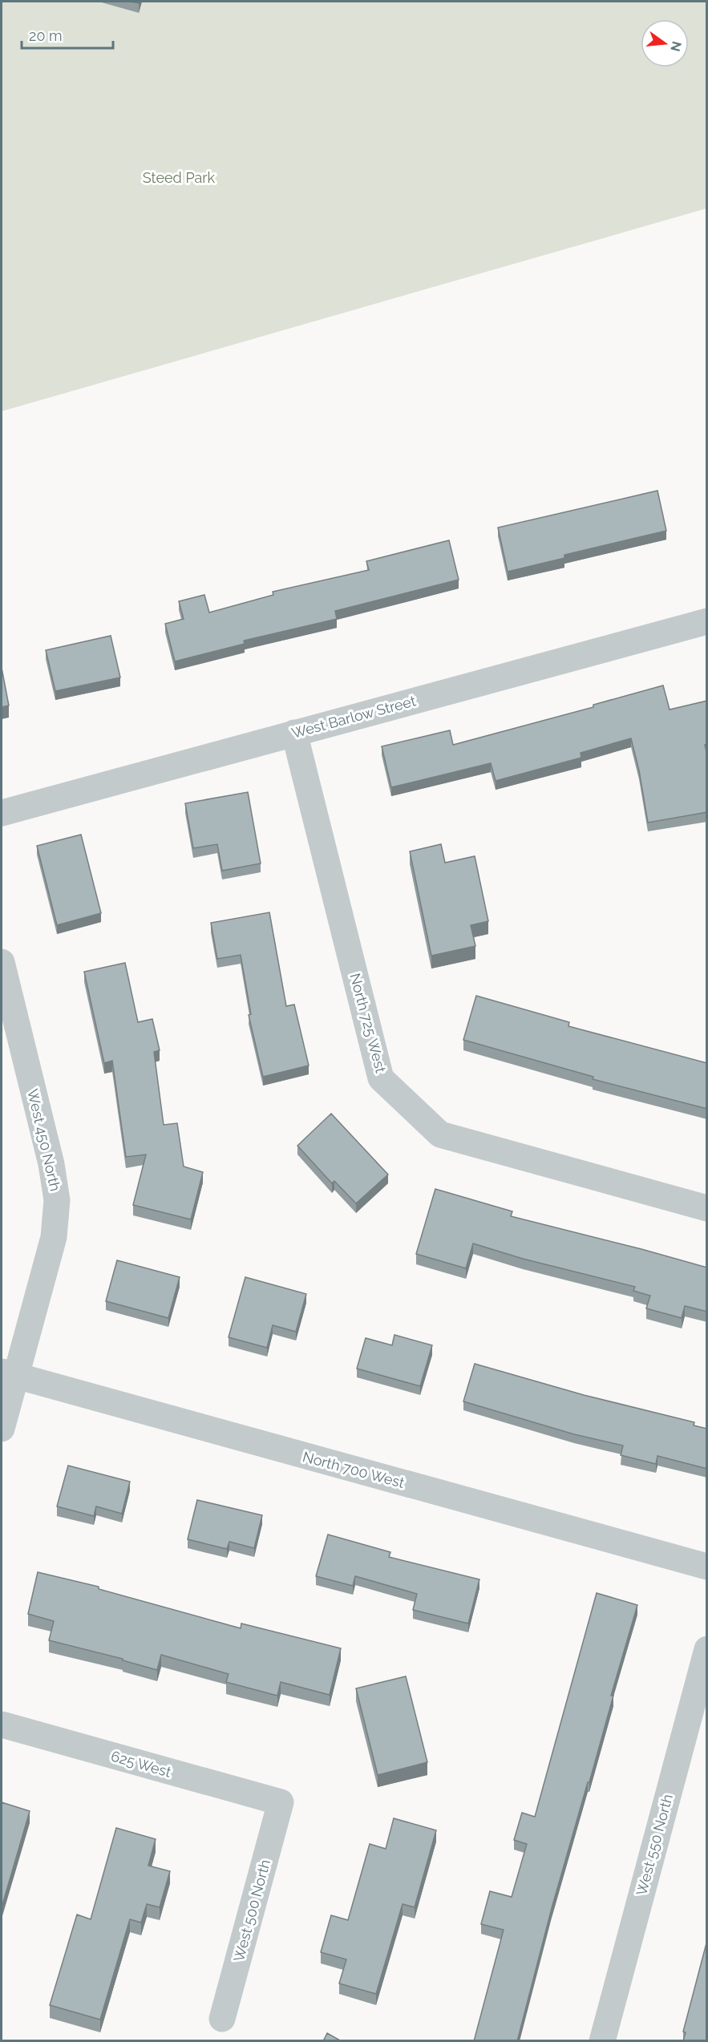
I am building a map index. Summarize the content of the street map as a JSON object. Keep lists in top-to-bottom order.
{
  "streets": {
    "street": [
      "West Barlow Street",
      "North 725 West",
      "West 450 North",
      "North 700 West",
      "625 West",
      "West 550 North",
      "West 500 North"
    ]
  },
  "crossings": [
    ["West Barlow Street", "North 725 West"],
    ["West 450 North", "North 700 West"],
    ["625 West", "West 500 North"]
  ],
  "parks": ["Steed Park"],
  "scale_bar": "20 m",
  "north": "right"
}
